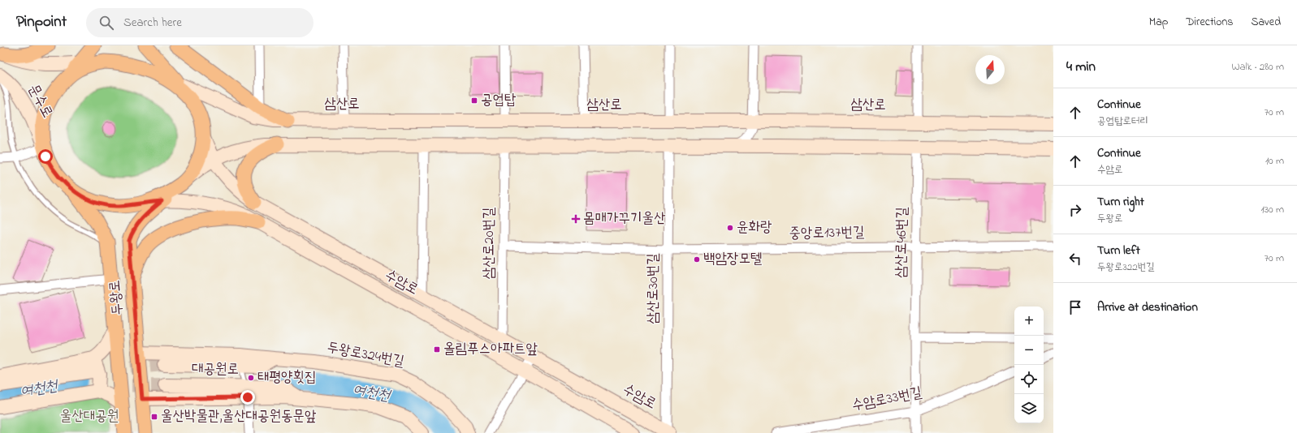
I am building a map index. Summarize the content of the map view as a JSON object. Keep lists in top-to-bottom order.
{
  "streets": {
    "main road": [
      "문수로",
      "삼산로",
      "수암로",
      "두왕로",
      "두왕로324번길",
      "대공원로"
    ],
    "street": [
      "중앙로137번길",
      "삼산로46번길",
      "삼산로20번길",
      "삼산로30번길",
      "수암로33번길"
    ]
  },
  "crossings": [
    ["중앙로137번길", "삼산로46번길"],
    ["중앙로137번길", "삼산로20번길"],
    ["중앙로137번길", "삼산로30번길"],
    ["삼산로46번길", "수암로33번길"],
    ["삼산로20번길", "수암로"],
    ["수암로", "삼산로30번길"],
    ["수암로", "두왕로"],
    ["두왕로", "두왕로324번길"],
    ["두왕로324번길", "대공원로"]
  ],
  "water": ["여천천"],
  "parks": ["울산대공원"],
  "places": {
    "transit": ["공업탑", "올림푸스아파트앞", "울산박물관,울산대공원동문앞"],
    "health": ["몸매가꾸기울산"],
    "other": ["윤화랑", "백암장모텔", "태평양횟집"]
  },
  "north": "top",
  "page": {
    "header": "Pinpoint",
    "search": "Search here",
    "nav": ["Map", "Directions", "Saved"],
    "heading": ["4 min", "Walk · 280 m"],
    "list": [
      ["Continue", "공업탑로터리", "70 m"],
      ["Continue", "수암로", "10 m"],
      ["Turn right", "두왕로", "130 m"],
      ["Turn left", "두왕로322번길", "70 m"],
      "Arrive at destination"
    ],
    "map_buttons": ["+", "−"]
  }
}
